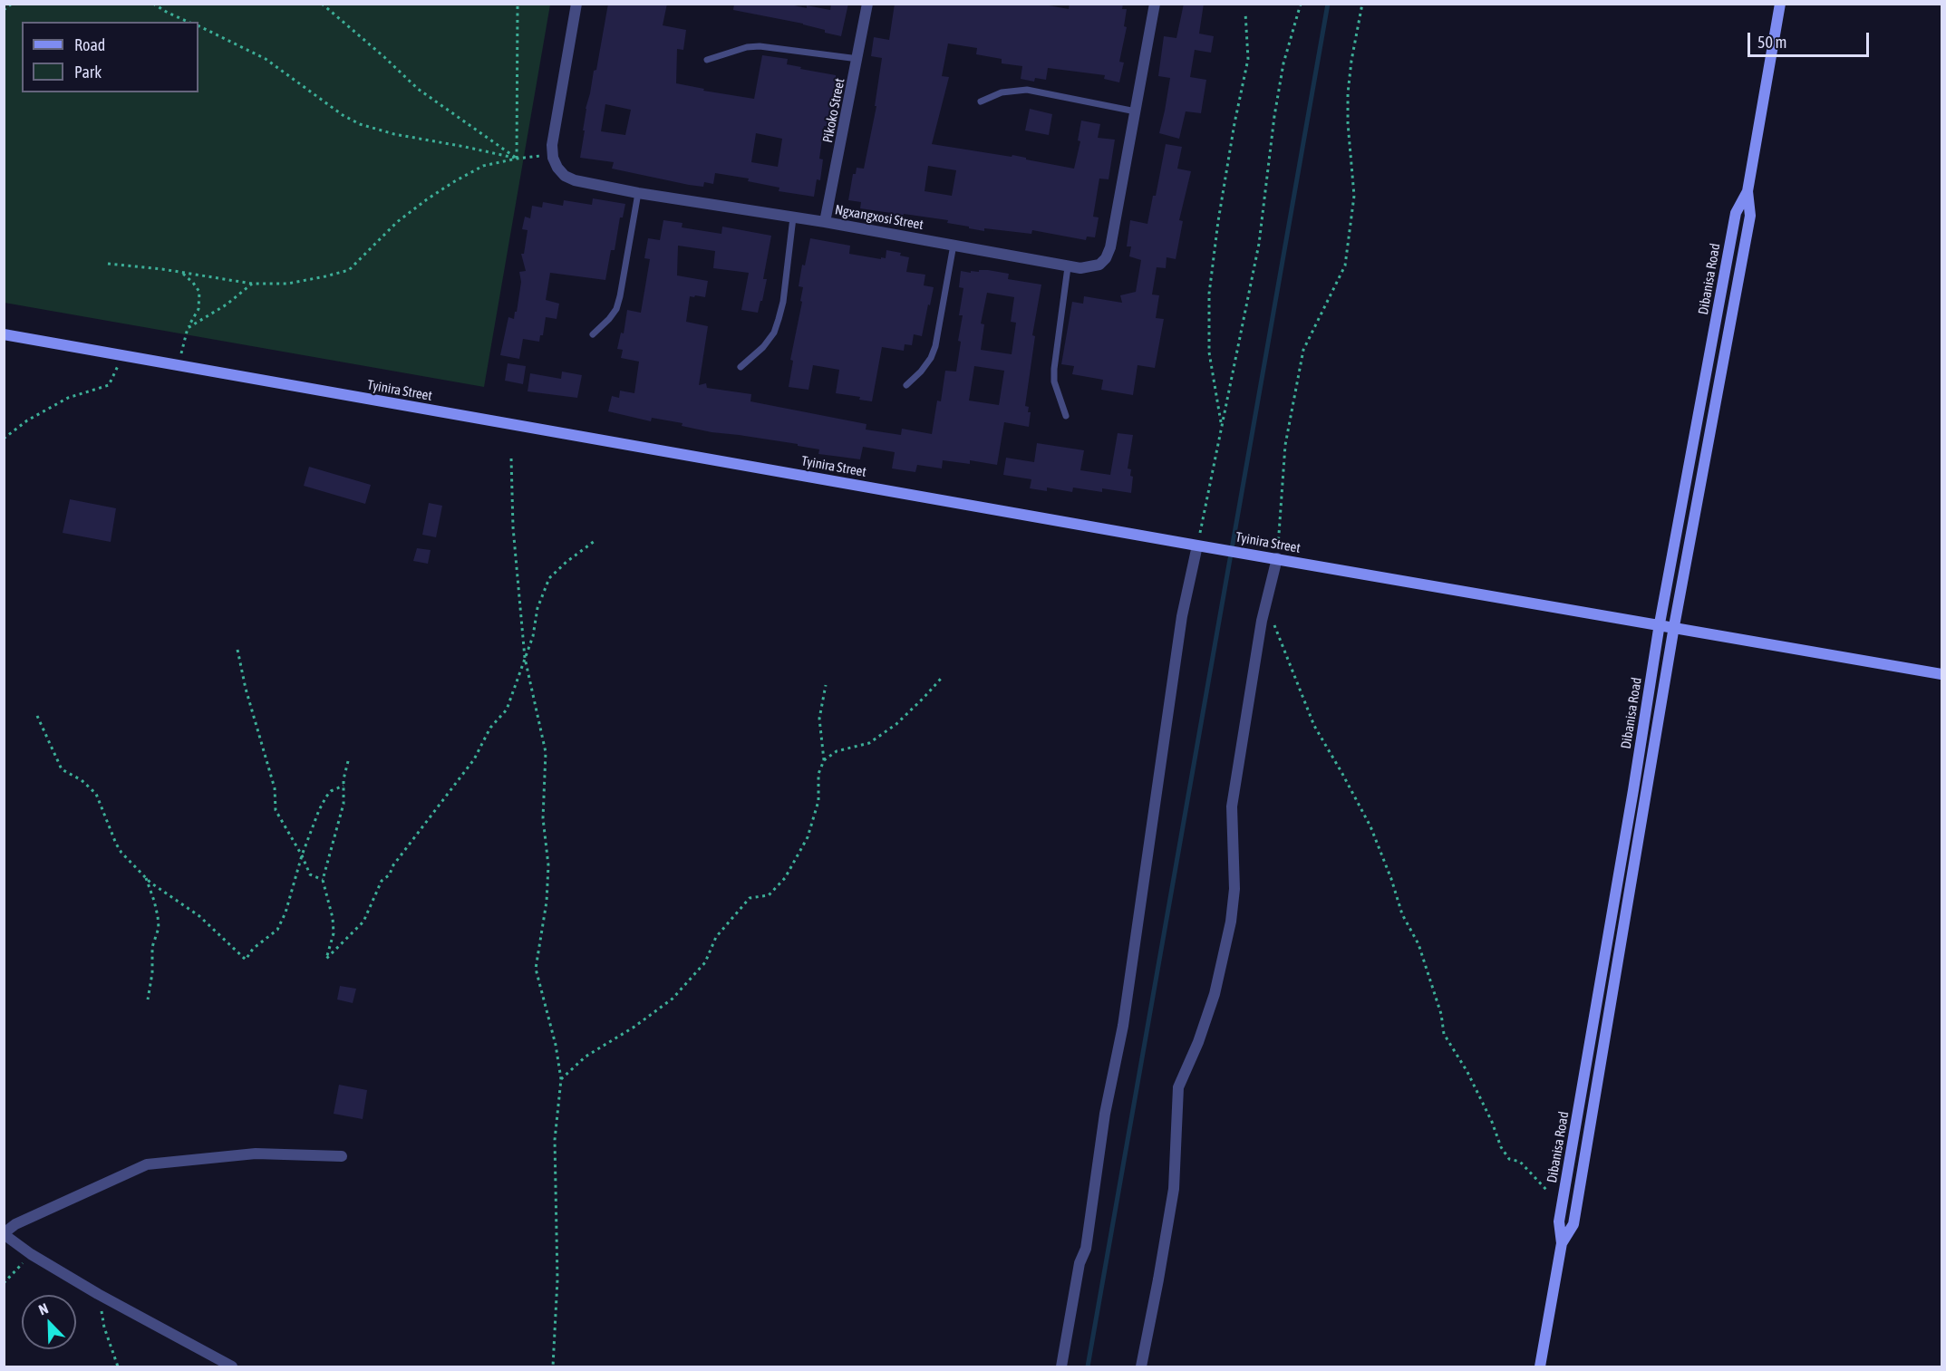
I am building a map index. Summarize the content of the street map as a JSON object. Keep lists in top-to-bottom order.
{
  "streets": {
    "main road": ["Dibanisa Road", "Tyinira Street"],
    "street": ["Pikoko Street", "Ngxangxosi Street"]
  },
  "crossings": [
    ["Pikoko Street", "Ngxangxosi Street"],
    ["Dibanisa Road", "Tyinira Street"]
  ],
  "legend": ["Road", "Park"],
  "scale_bar": "50 m",
  "north": "top left"
}
